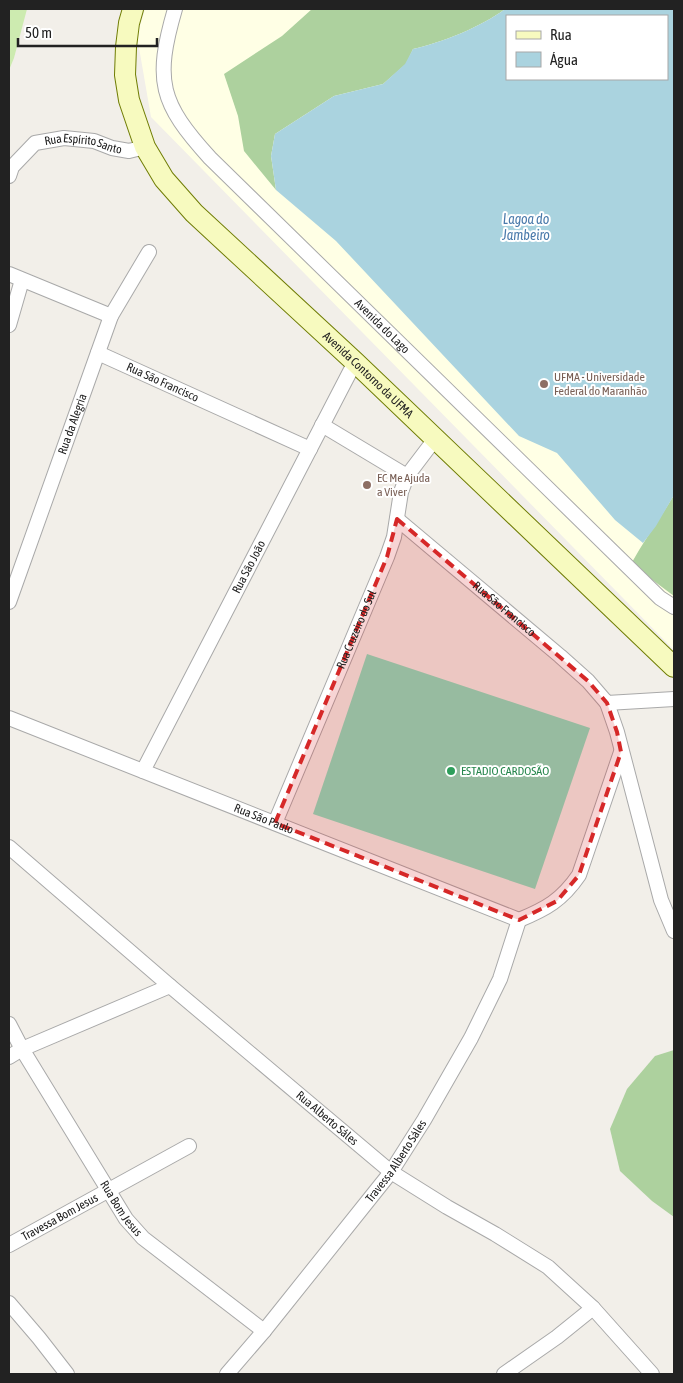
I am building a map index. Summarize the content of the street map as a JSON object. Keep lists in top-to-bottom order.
{
  "streets": {
    "main road": ["Avenida Contorno da UFMA"],
    "street": [
      "Rua Espírito Santo",
      "Avenida do Lago",
      "Rua São Francisco",
      "Rua da Alegria",
      "Rua São João",
      "Rua Cruzeiro do Sul",
      "Rua São Paulo",
      "Rua Alberto Sáles",
      "Travessa Alberto Sáles",
      "Rua Bom Jesus",
      "Travessa Bom Jesus"
    ]
  },
  "crossings": [
    ["Rua Espírito Santo", "Avenida Contorno da UFMA"],
    ["Avenida Contorno da UFMA", "Rua São João"],
    ["Avenida Contorno da UFMA", "Rua Cruzeiro do Sul"],
    ["Rua São Francisco", "Rua da Alegria"],
    ["Rua São Francisco", "Rua São João"],
    ["Rua São Francisco", "Rua Cruzeiro do Sul"],
    ["Rua São João", "Rua São Paulo"],
    ["Rua Cruzeiro do Sul", "Rua São Paulo"],
    ["Rua São Paulo", "Travessa Alberto Sáles"],
    ["Rua Alberto Sáles", "Travessa Alberto Sáles"],
    ["Travessa Alberto Sáles", "Rua Bom Jesus"],
    ["Rua Bom Jesus", "Travessa Bom Jesus"]
  ],
  "water": ["Lagoa do Jambeiro"],
  "places": ["UFMA - Universidade Federal do Maranhão", "EC Me Ajuda a Viver", "ESTADIO CARDOSÃO"],
  "legend": ["Rua", "Água"],
  "scale_bar": "50 m"
}
